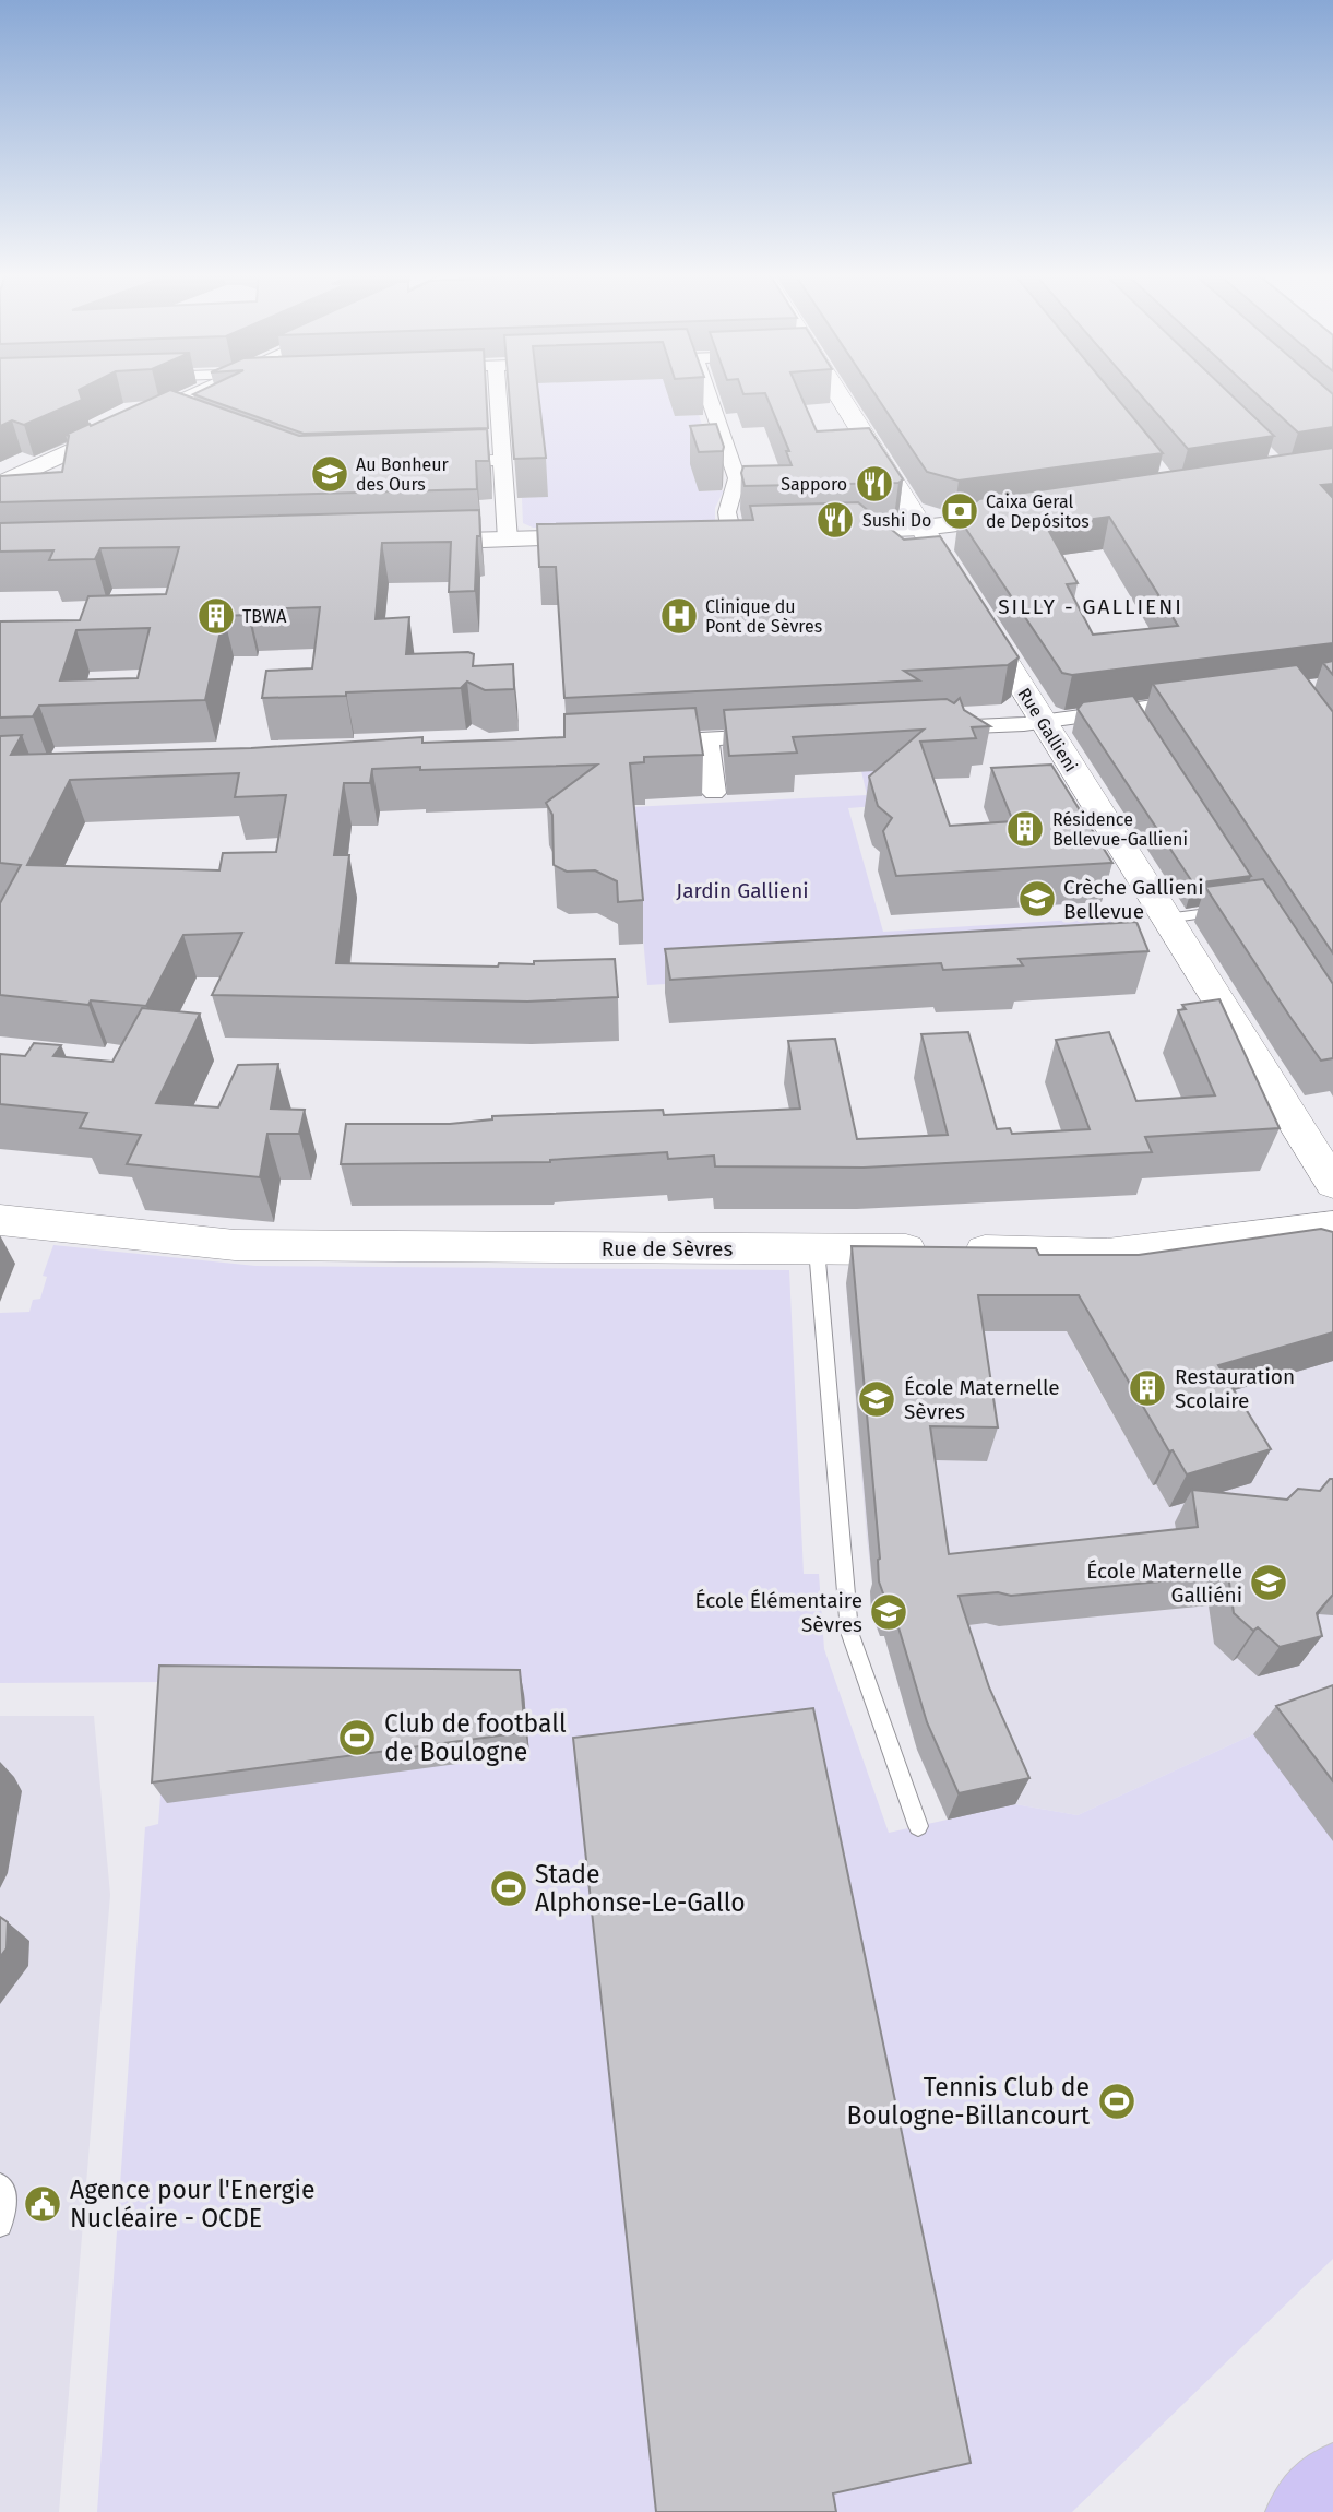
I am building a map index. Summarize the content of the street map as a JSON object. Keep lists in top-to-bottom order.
{
  "streets": {
    "street": ["Rue Gallieni", "Rue de Sèvres"]
  },
  "districts": ["SILLY - GALLIENI"],
  "parks": ["Jardin Gallieni"],
  "places": {
    "school or university": [
      "Au Bonheur des Ours",
      "Crèche Gallieni Bellevue",
      "École Maternelle Sèvres",
      "École Maternelle Galliéni",
      "École Élémentaire Sèvres"
    ],
    "restaurant": ["Sapporo", "Sushi Do"],
    "bank": ["Caixa Geral de Depósitos"],
    "building": ["TBWA", "Résidence Bellevue-Gallieni", "Restauration Scolaire"],
    "hospital": ["Clinique du Pont de Sèvres"],
    "sports": ["Club de football de Boulogne", "Stade Alphonse-Le-Gallo", "Tennis Club de Boulogne-Billancourt"],
    "public building": ["Agence pour l'Energie Nucléaire - OCDE"]
  }
}
